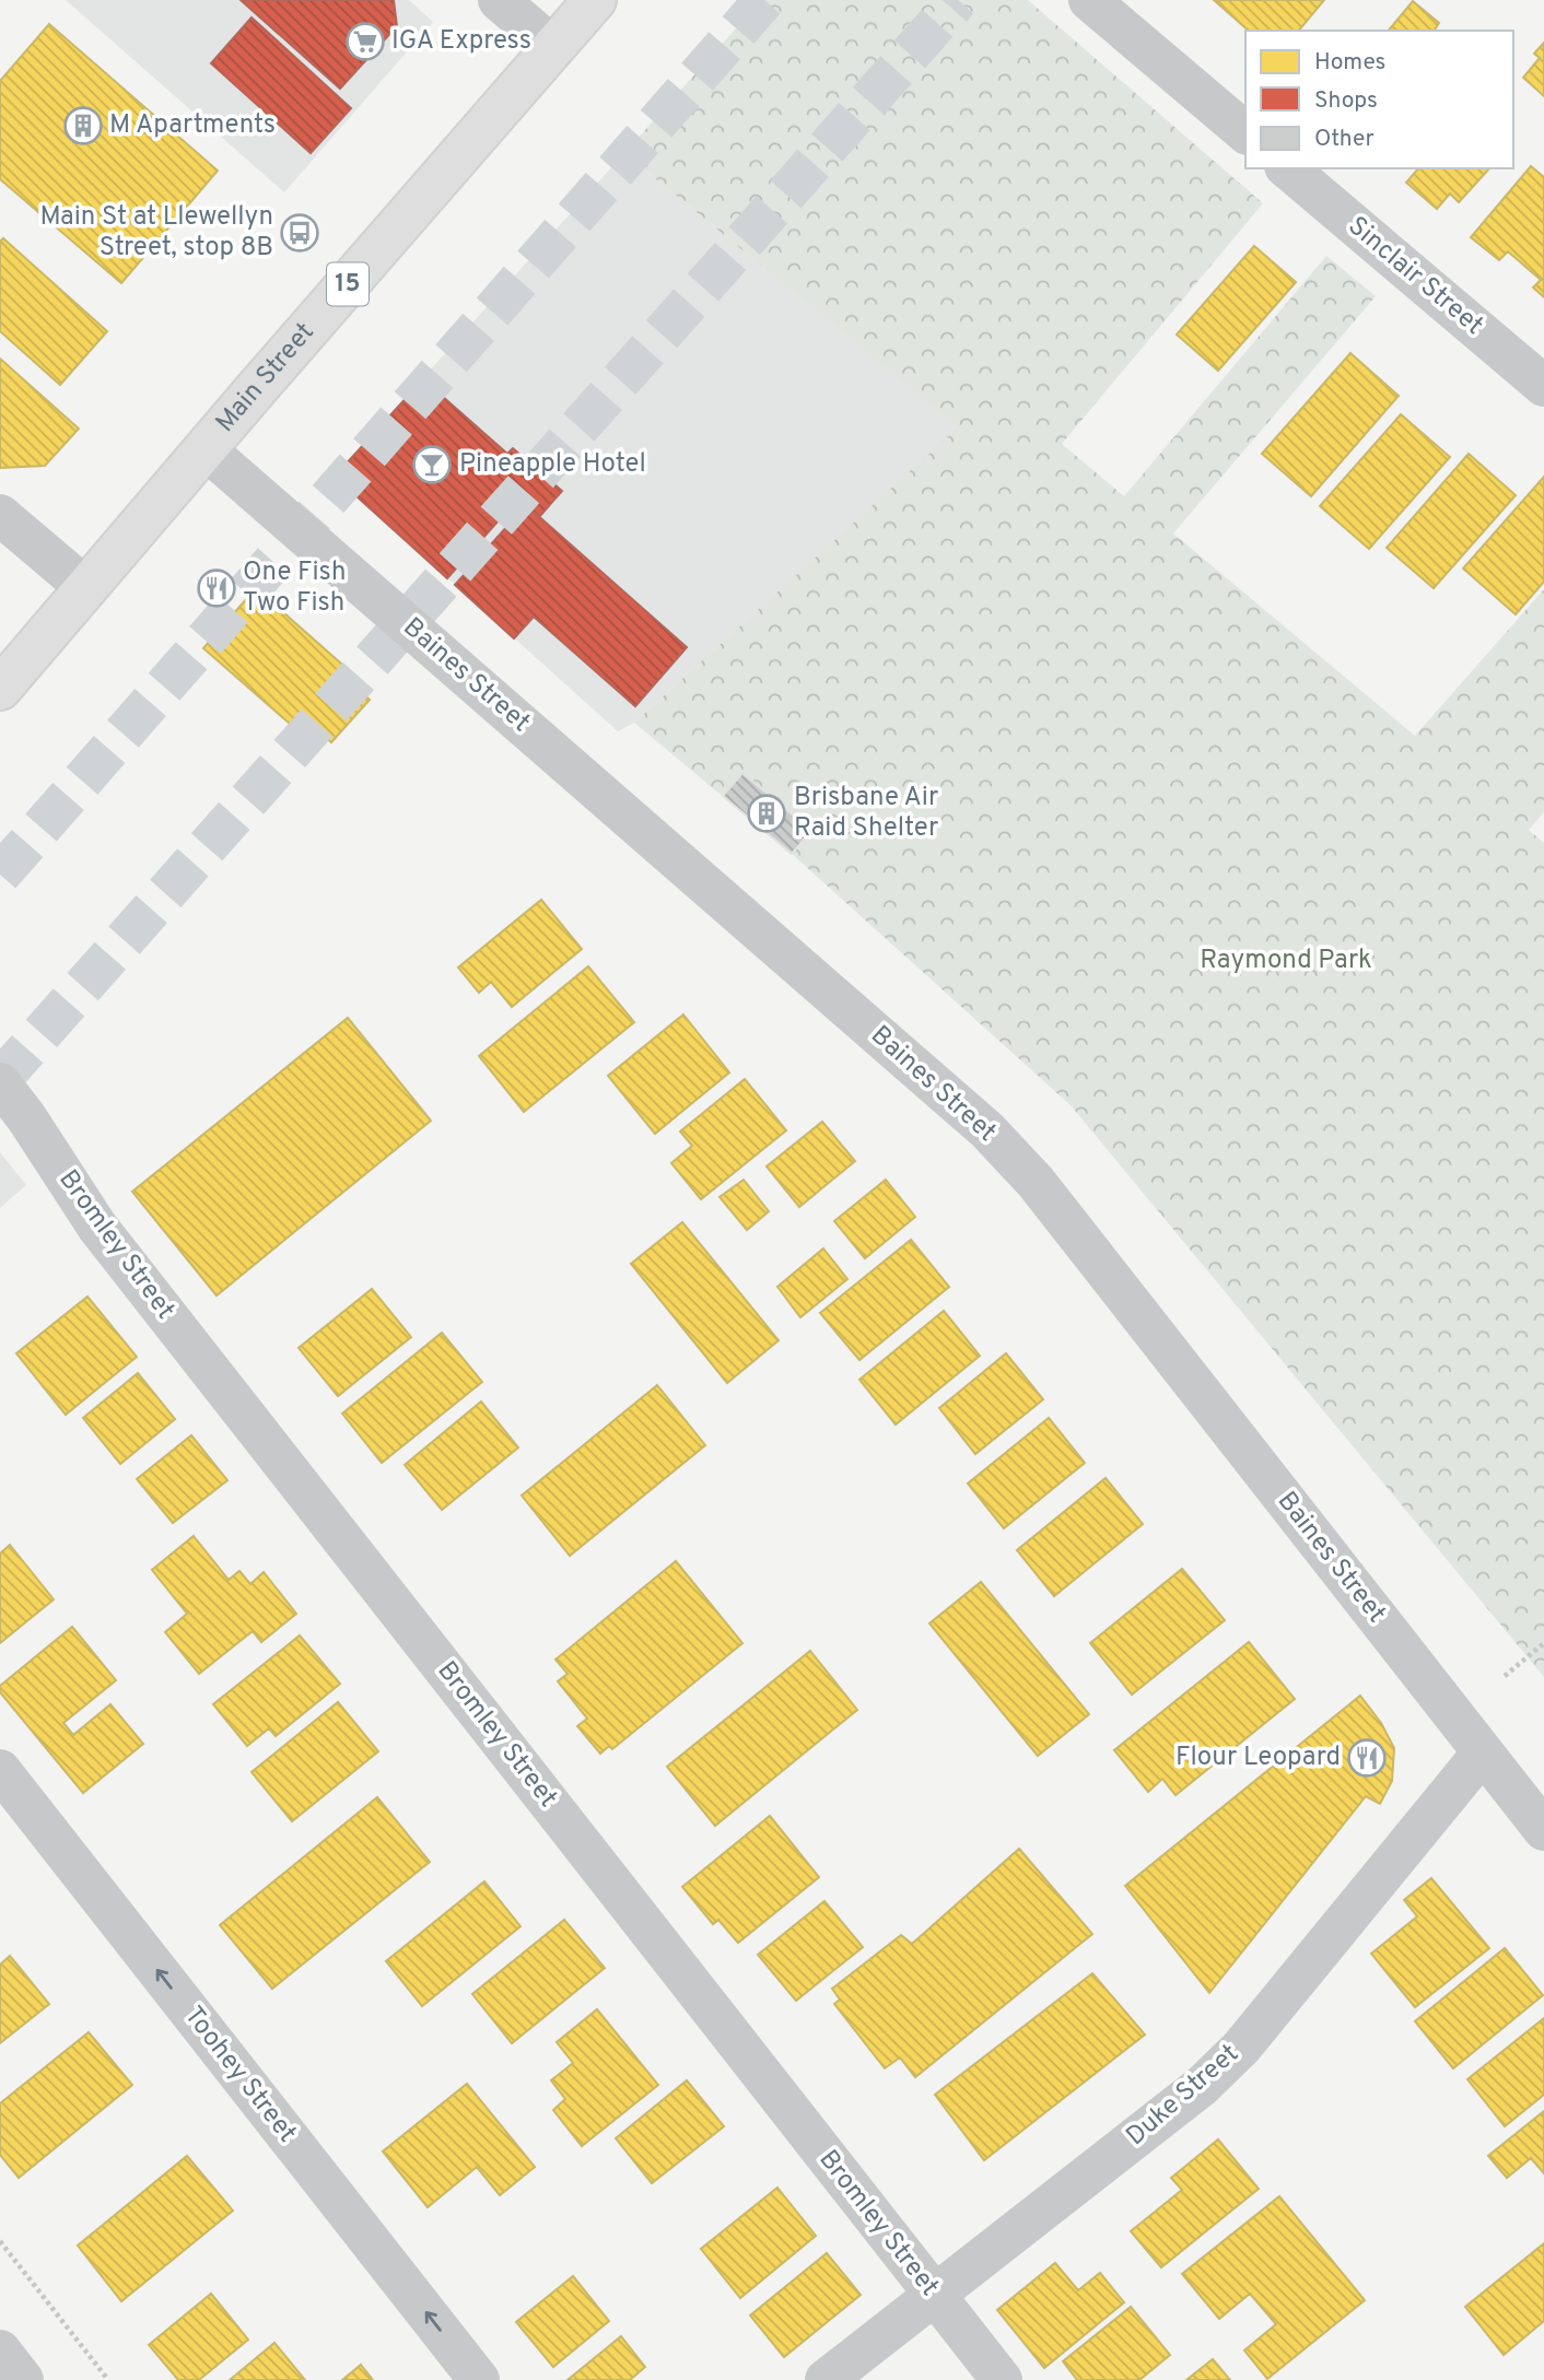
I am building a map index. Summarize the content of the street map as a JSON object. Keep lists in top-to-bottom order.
{
  "streets": {
    "highway": ["15", "Main Street"],
    "street": [
      "Sinclair Street",
      "Baines Street",
      "Bromley Street",
      "Toohey Street",
      "Duke Street"
    ]
  },
  "crossings": [
    ["Main Street", "Baines Street"],
    ["Baines Street", "Duke Street"],
    ["Bromley Street", "Duke Street"]
  ],
  "one_way": ["Toohey Street"],
  "parks": ["Raymond Park"],
  "places": {
    "supermarket": ["IGA Express"],
    "building": ["M Apartments", "Brisbane Air Raid Shelter"],
    "bus stop": ["Main St at Llewellyn Street, stop 8B"],
    "bar": ["Pineapple Hotel"],
    "restaurant": ["One Fish Two Fish", "Flour Leopard"]
  },
  "legend": ["Homes", "Shops", "Other"]
}
